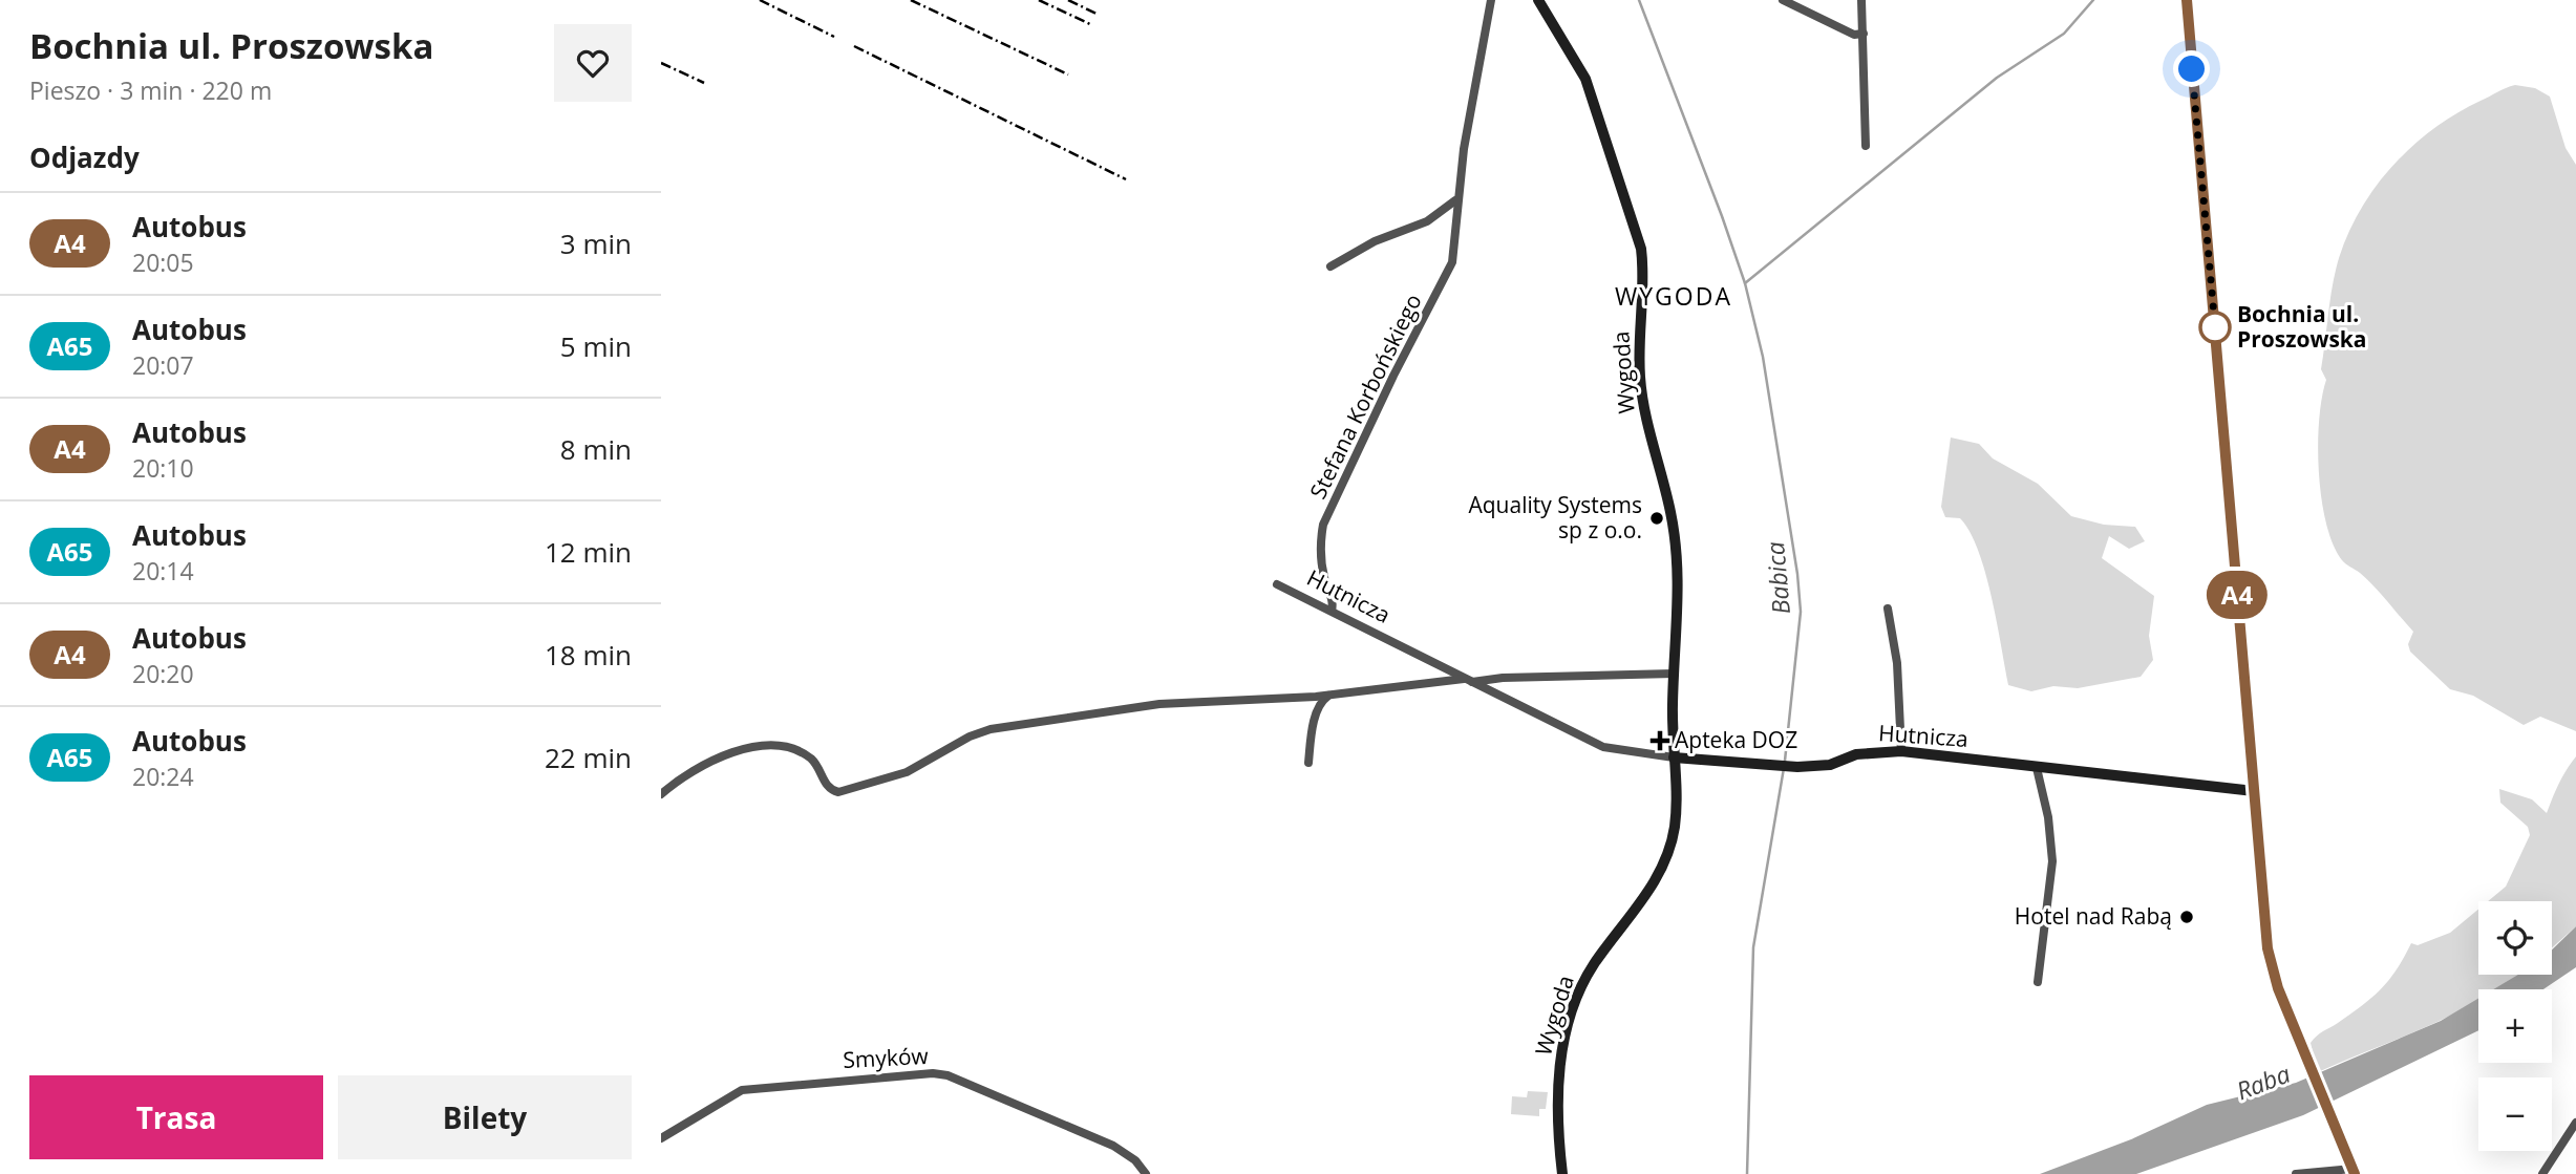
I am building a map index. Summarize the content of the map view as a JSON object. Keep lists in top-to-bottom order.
{
  "streets": {
    "street": [
      "Wygoda",
      "Stefana Korbońskiego",
      "Hutnicza",
      "Smyków"
    ]
  },
  "crossings": [
    ["Wygoda", "Hutnicza"],
    ["Stefana Korbońskiego", "Hutnicza"]
  ],
  "districts": ["WYGODA"],
  "water": ["Babica", "Raba"],
  "places": {
    "other": ["Bochnia ul. Proszowska", "Aquality Systems sp z o.o.", "Hotel nad Rabą"],
    "health": ["Apteka DOZ"]
  },
  "lines": ["bus line A4"],
  "page": {
    "heading": [
      ["Bochnia ul. Proszowska", "Pieszo · 3 min · 220 m"],
      "Odjazdy"
    ],
    "on_map": "A4",
    "list": [
      {
        "mark": "A4",
        "name": "Autobus",
        "note": "20:05",
        "value": "3 min"
      },
      {
        "mark": "A65",
        "name": "Autobus",
        "note": "20:07",
        "value": "5 min"
      },
      {
        "mark": "A4",
        "name": "Autobus",
        "note": "20:10",
        "value": "8 min"
      },
      {
        "mark": "A65",
        "name": "Autobus",
        "note": "20:14",
        "value": "12 min"
      },
      {
        "mark": "A4",
        "name": "Autobus",
        "note": "20:20",
        "value": "18 min"
      },
      {
        "mark": "A65",
        "name": "Autobus",
        "note": "20:24",
        "value": "22 min"
      }
    ],
    "map_buttons": ["+", "−"],
    "buttons": ["Trasa", "Bilety"]
  }
}
